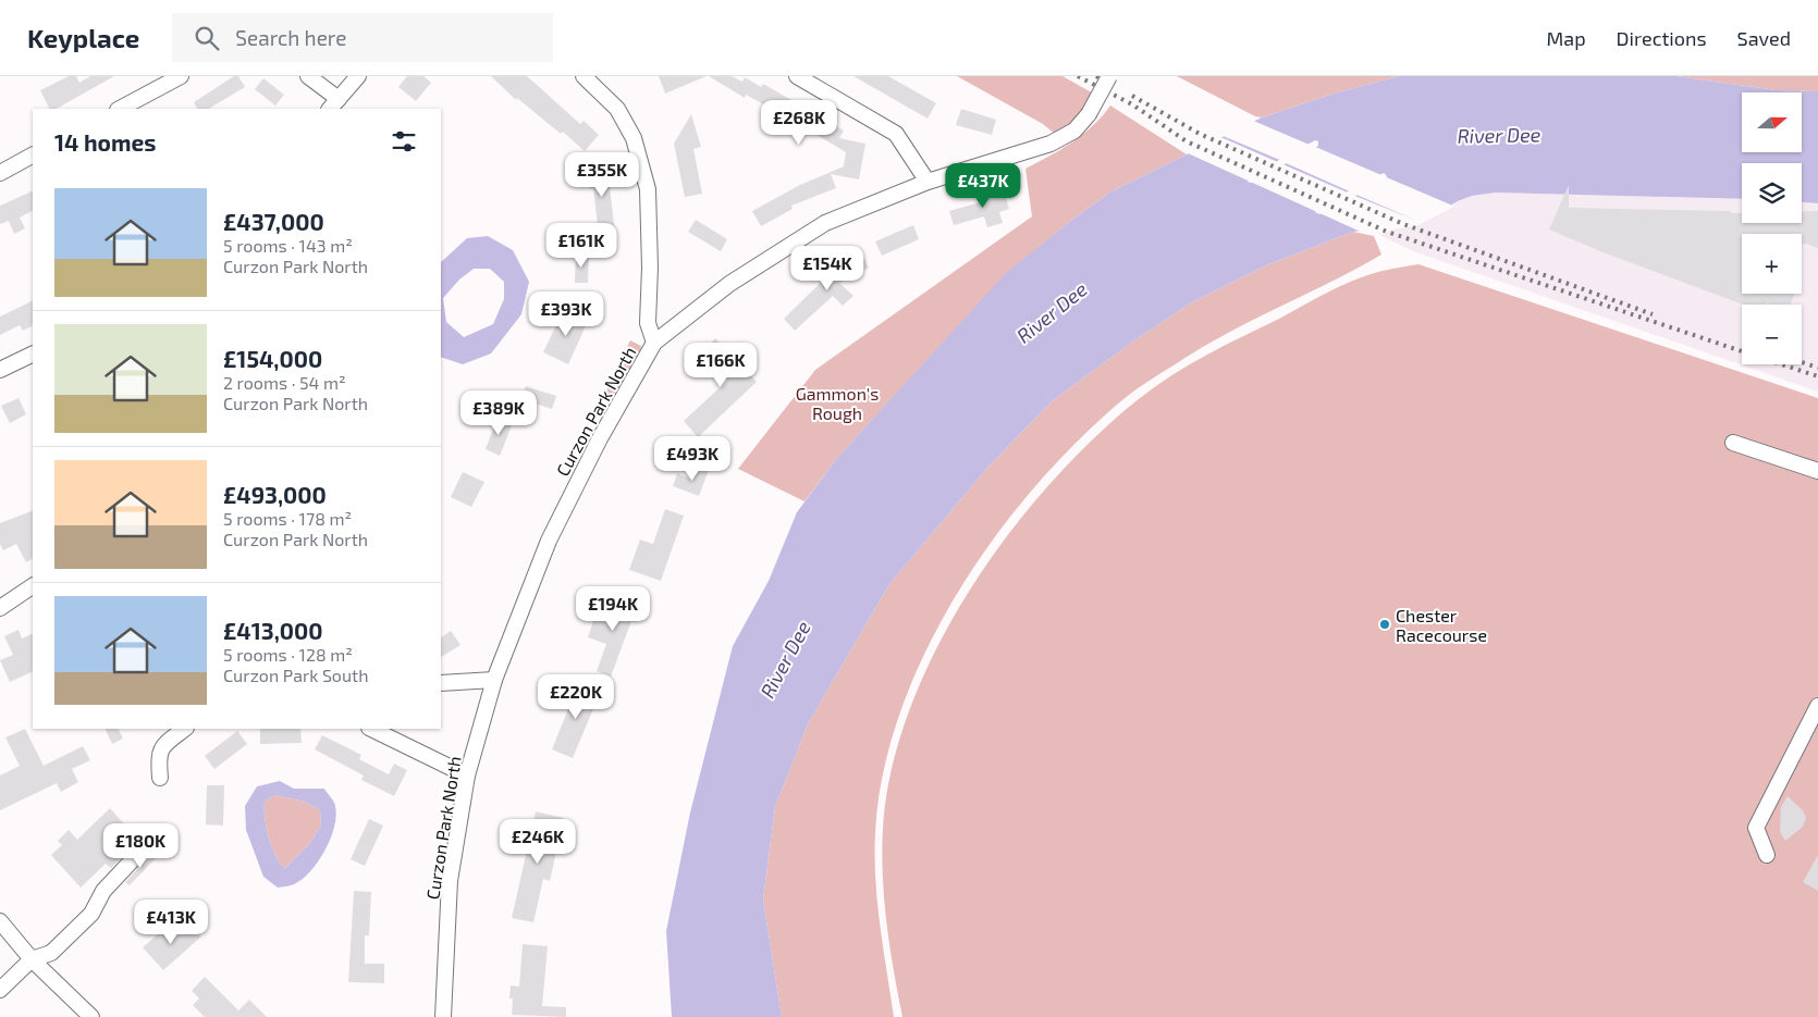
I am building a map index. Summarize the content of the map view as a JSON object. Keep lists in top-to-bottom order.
{
  "streets": {
    "street": ["Curzon Park North"]
  },
  "water": ["River Dee"],
  "parks": ["Gammon's Rough"],
  "places": ["Chester Racecourse"],
  "north": "right",
  "page": {
    "header": "Keyplace",
    "search": "Search here",
    "nav": ["Map", "Directions", "Saved"],
    "map_buttons": ["+", "−"],
    "price": [
      "£268K",
      "£355K",
      "£437K",
      "£161K",
      "£154K",
      "£393K",
      "£166K",
      "£389K",
      "£493K",
      "£194K",
      "£220K",
      "£246K",
      "£180K",
      "£413K"
    ],
    "heading": "14 homes",
    "list": [
      {
        "name": "£437,000",
        "note": "5 rooms · 143 m² · Curzon Park North"
      },
      {
        "name": "£154,000",
        "note": "2 rooms · 54 m² · Curzon Park North"
      },
      {
        "name": "£493,000",
        "note": "5 rooms · 178 m² · Curzon Park North"
      },
      {
        "name": "£413,000",
        "note": "5 rooms · 128 m² · Curzon Park South"
      }
    ]
  }
}
